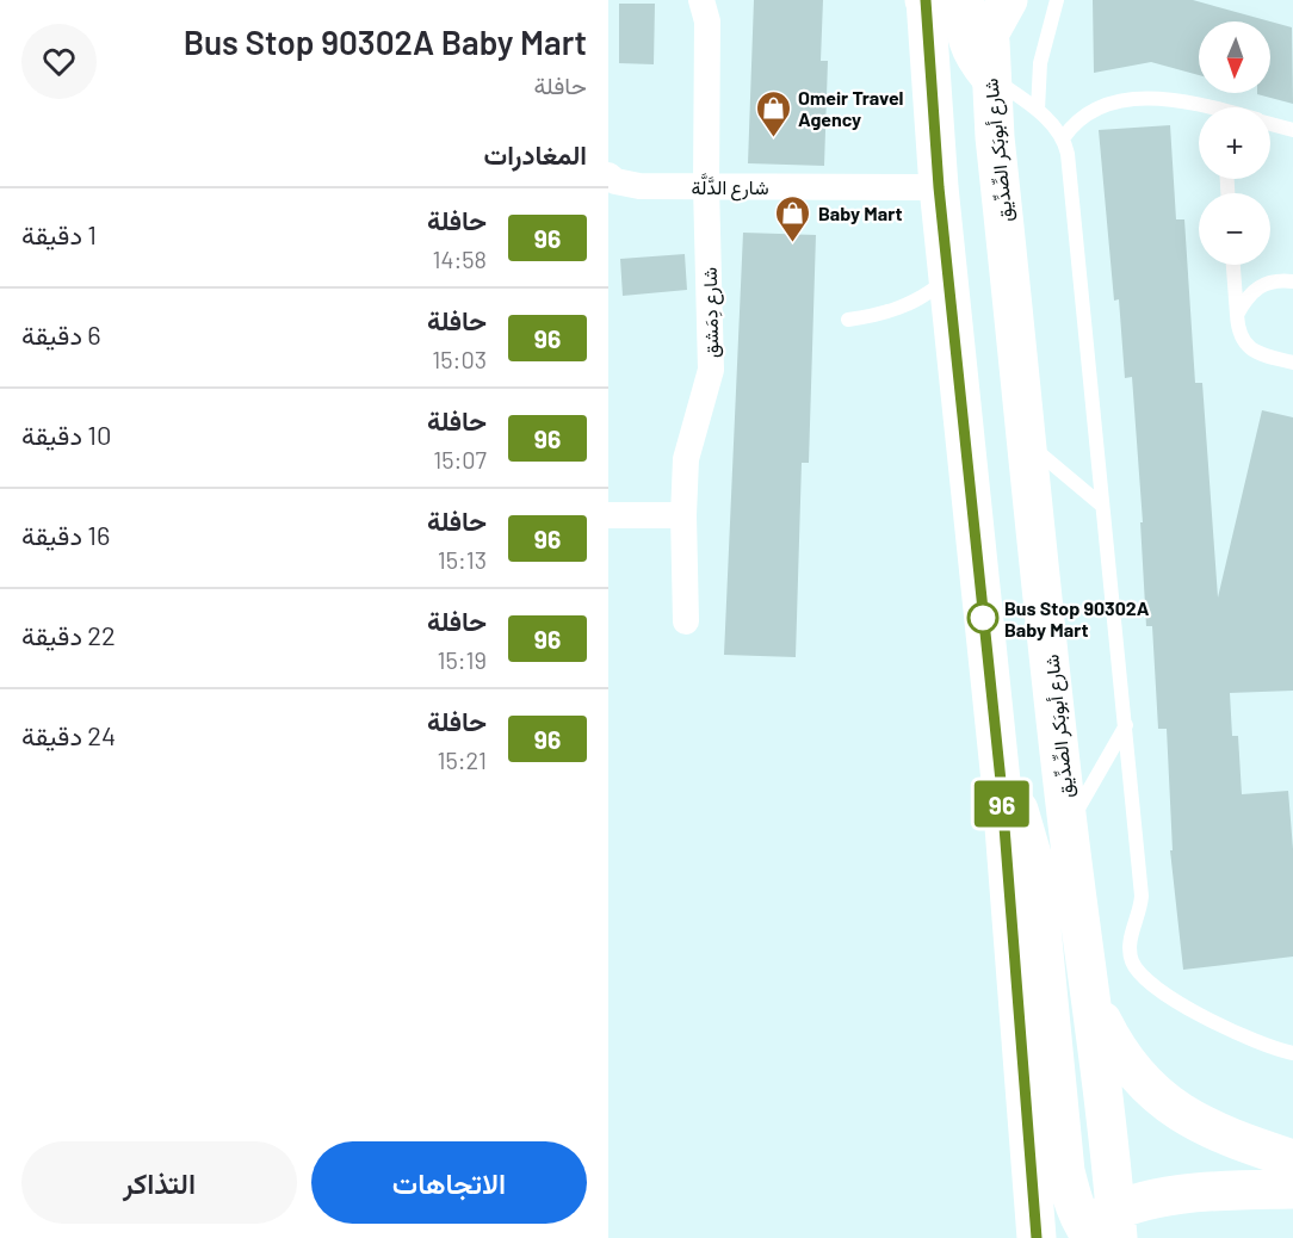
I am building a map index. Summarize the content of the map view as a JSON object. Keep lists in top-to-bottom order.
{
  "streets": {
    "main road": ["شارع أبوبَكر الصِّدِّيق"],
    "street": ["شارع الدَّلَّة", "شارع دِمَشق"]
  },
  "crossings": [
    ["شارع الدَّلَّة", "شارع دِمَشق"]
  ],
  "places": {
    "shop": ["Omeir Travel Agency", "Baby Mart"],
    "other": ["Bus Stop 90302A Baby Mart"]
  },
  "lines": ["bus line 96"],
  "north": "bottom",
  "page": {
    "on_map": "96",
    "heading": [
      ["Bus Stop 90302A Baby Mart", "حافلة"],
      "المغادرات"
    ],
    "map_buttons": ["+", "−"],
    "list": [
      {
        "mark": "96",
        "name": "حافلة",
        "note": "14:58",
        "value": "1 دقيقة"
      },
      {
        "mark": "96",
        "name": "حافلة",
        "note": "15:03",
        "value": "6 دقيقة"
      },
      {
        "mark": "96",
        "name": "حافلة",
        "note": "15:07",
        "value": "10 دقيقة"
      },
      {
        "mark": "96",
        "name": "حافلة",
        "note": "15:13",
        "value": "16 دقيقة"
      },
      {
        "mark": "96",
        "name": "حافلة",
        "note": "15:19",
        "value": "22 دقيقة"
      },
      {
        "mark": "96",
        "name": "حافلة",
        "note": "15:21",
        "value": "24 دقيقة"
      }
    ],
    "buttons": ["الاتجاهات", "التذاكر"]
  }
}
